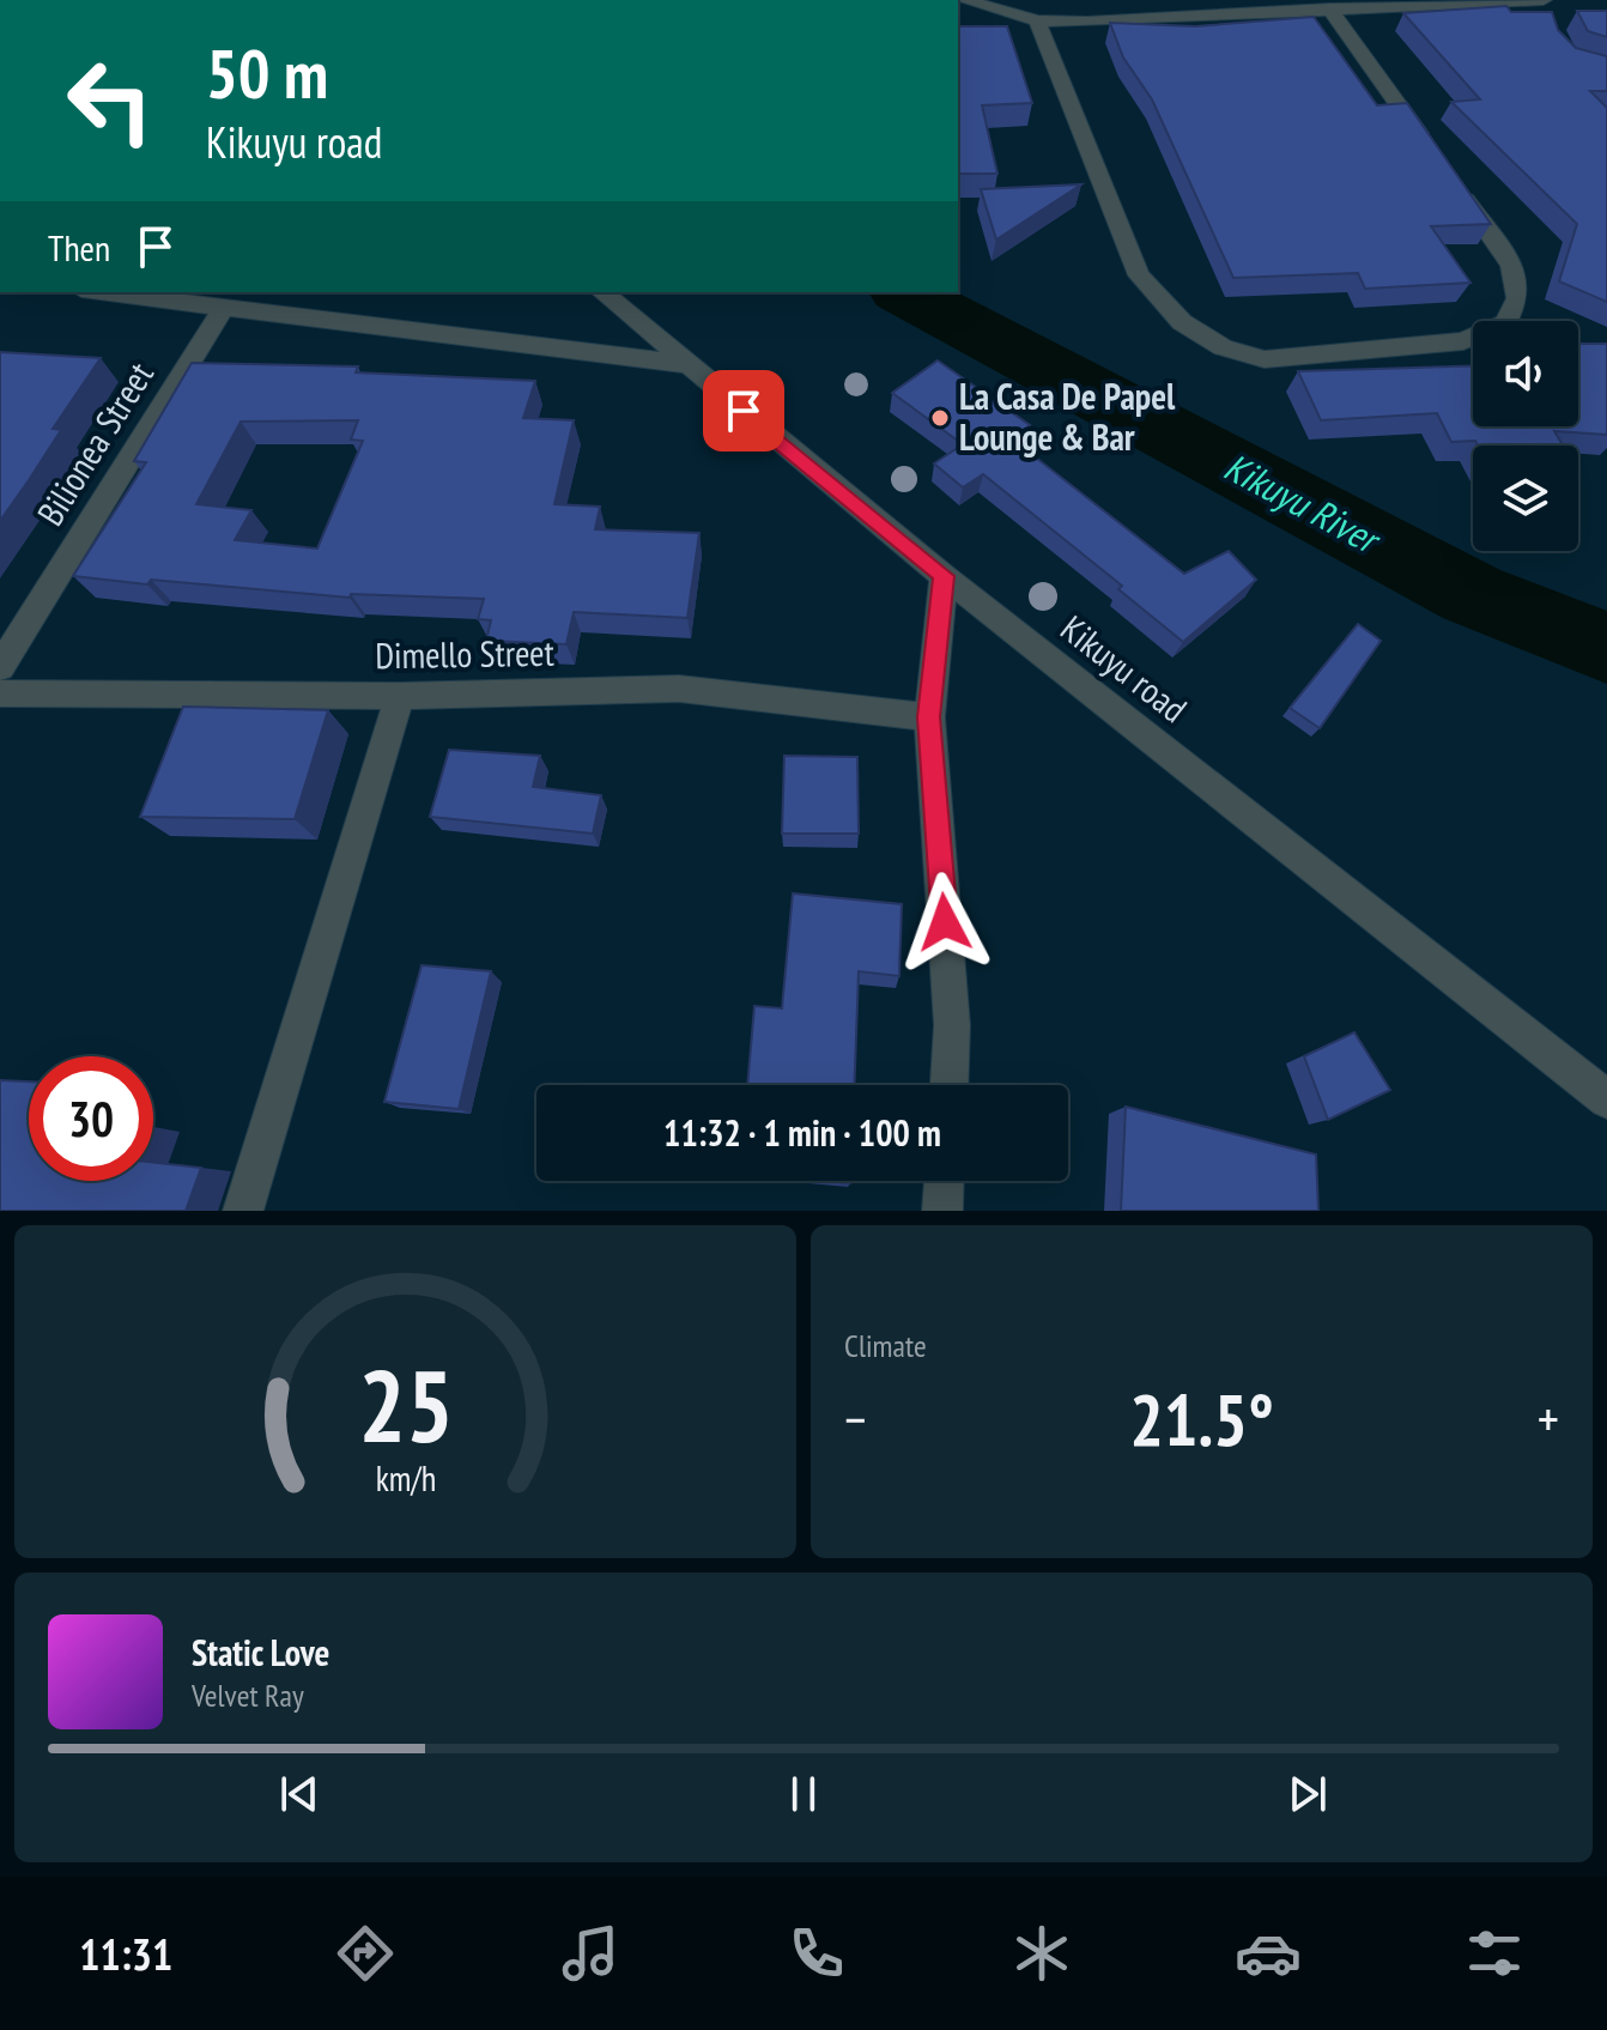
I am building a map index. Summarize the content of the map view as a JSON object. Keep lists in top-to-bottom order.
{
  "streets": {
    "street": ["Bilionea Street", "Dimello Street", "Kikuyu road"]
  },
  "water": ["Kikuyu River"],
  "places": ["La Casa De Papel Lounge & Bar"],
  "page": {
    "turn": ["50 m", "Kikuyu road"],
    "then": "Then",
    "limit": "30",
    "trip": "11:32 · 1 min · 100 m",
    "tile": "Climate",
    "heat": ["−", "21.5°", "+"],
    "song": ["Static Love", "Velvet Ray"],
    "tabs": "11:31",
    "gauge": ["25", "km/h"]
  }
}
